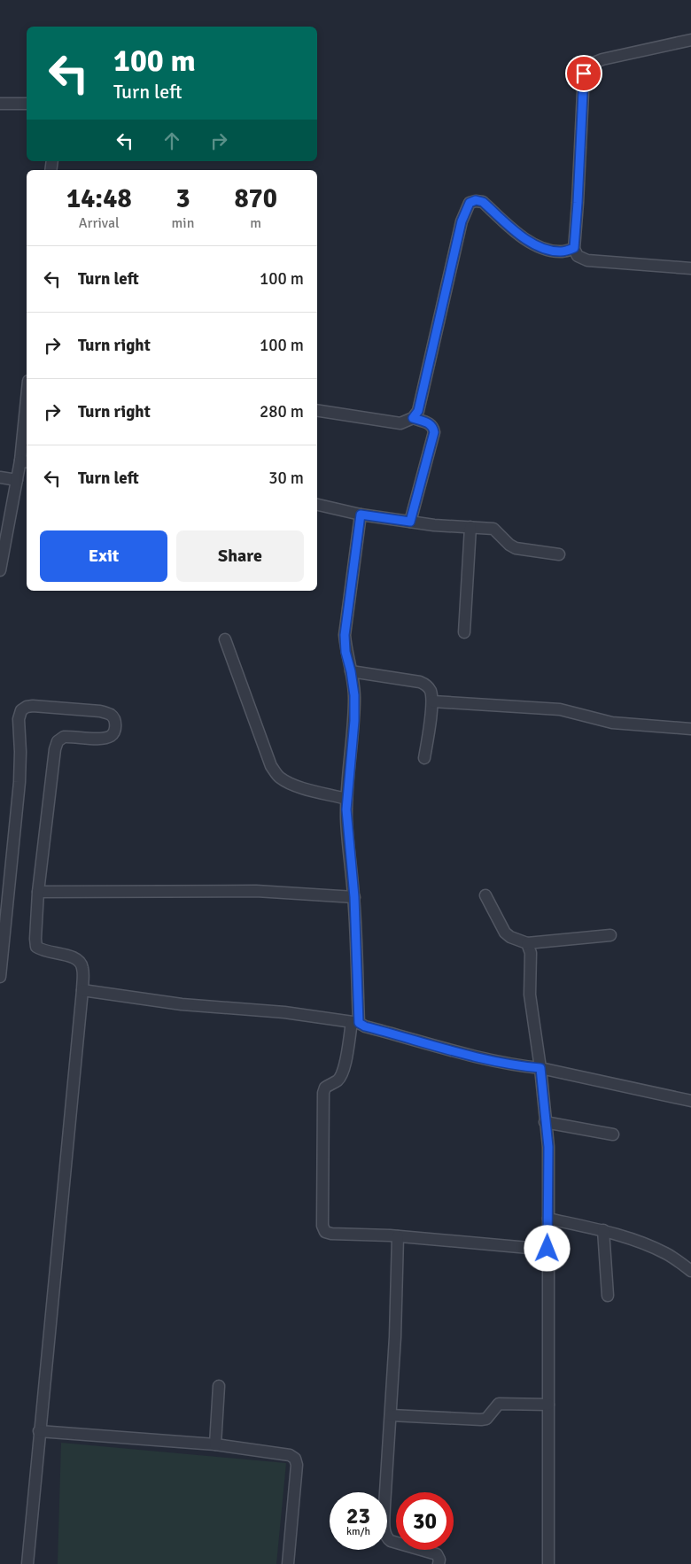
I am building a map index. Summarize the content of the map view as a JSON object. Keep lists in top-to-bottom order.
{
  "page": {
    "turn": ["100 m", "Turn left"],
    "eta": [
      "14:48",
      "Arrival",
      "3",
      "min",
      "870",
      "m"
    ],
    "list": [
      {
        "name": "Turn left",
        "value": "100 m"
      },
      {
        "name": "Turn right",
        "value": "100 m"
      },
      {
        "name": "Turn right",
        "value": "280 m"
      },
      {
        "name": "Turn left",
        "value": "30 m"
      }
    ],
    "buttons": ["Exit", "Share"],
    "speed": "23 km/h",
    "limit": "30"
  }
}
